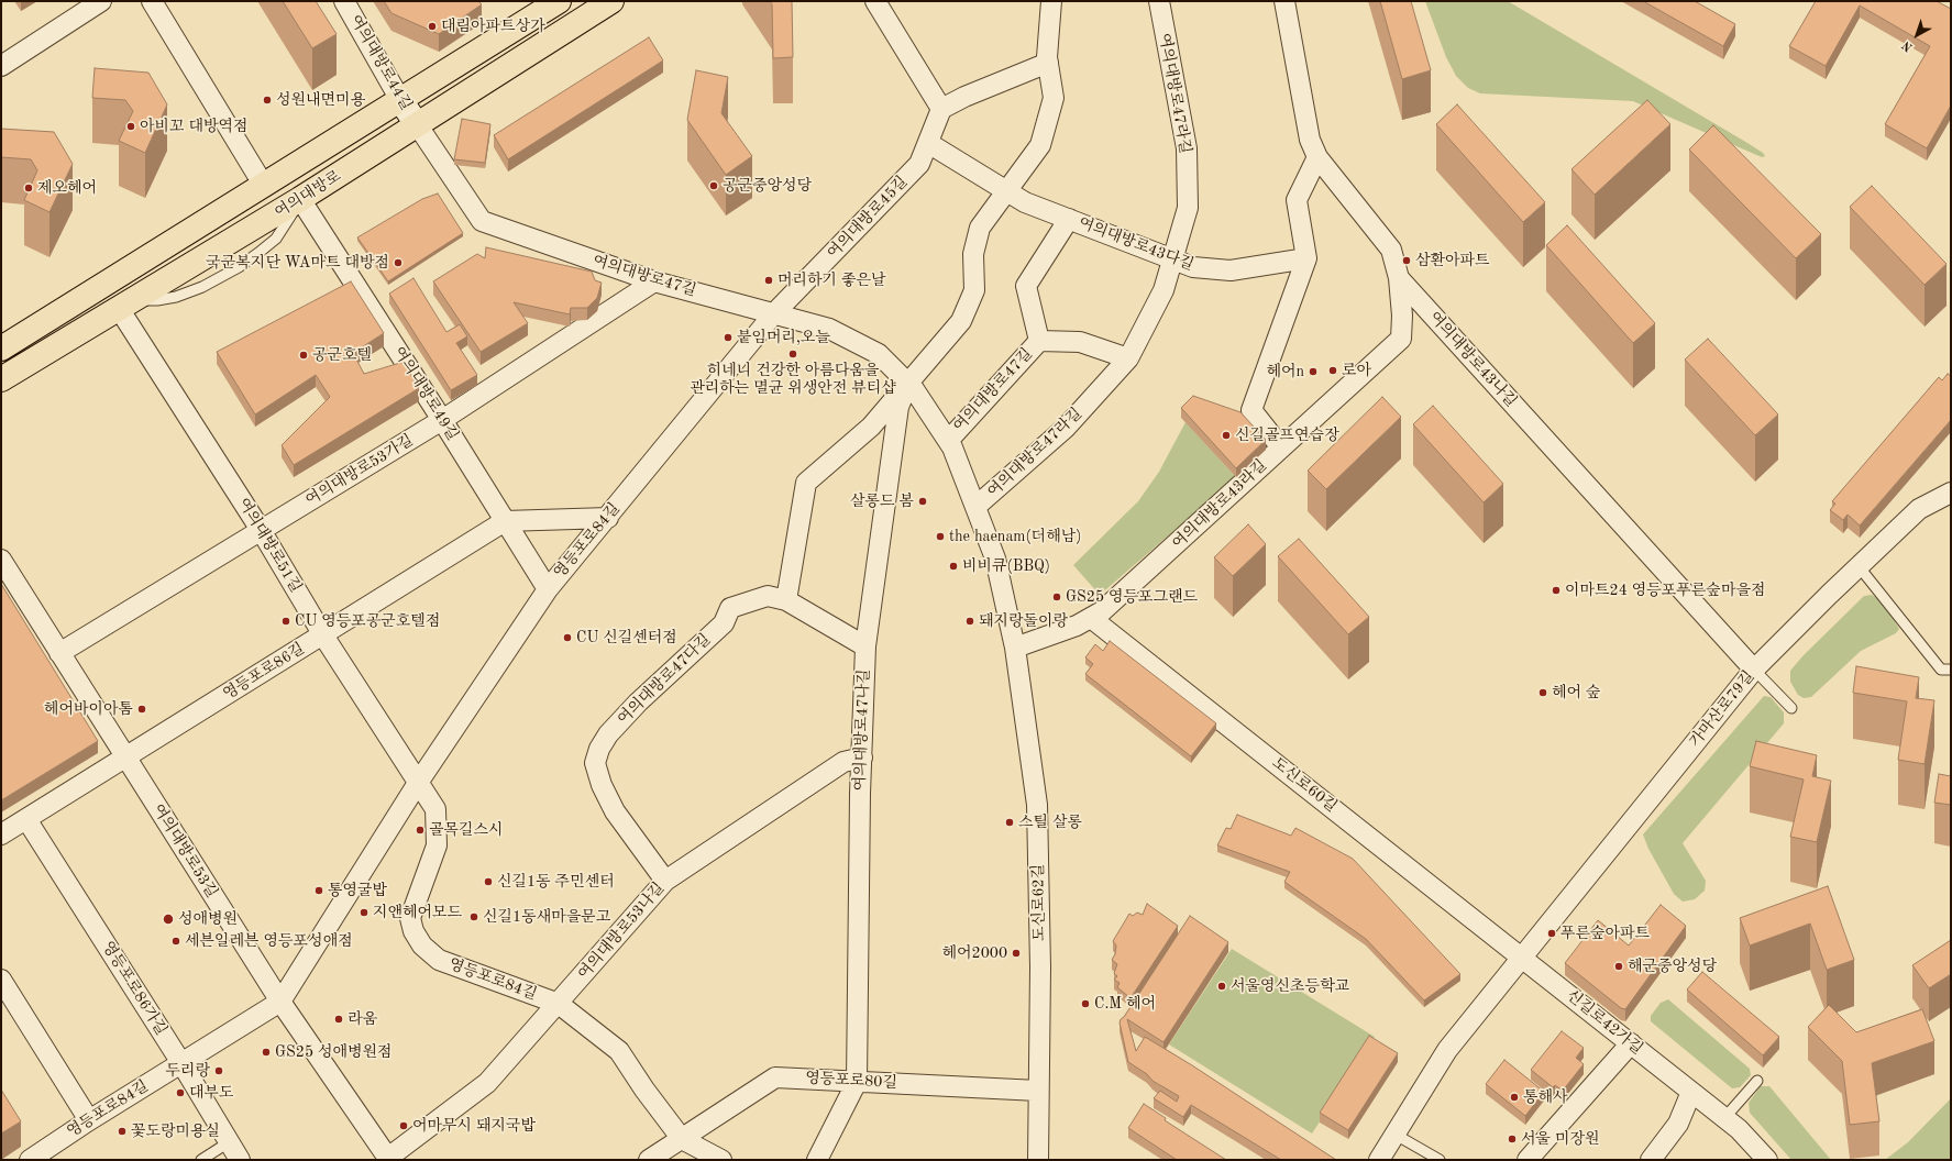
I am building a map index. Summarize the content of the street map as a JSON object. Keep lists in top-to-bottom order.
{
  "streets": {
    "main road": ["여의대방로"],
    "street": [
      "여의대방로44길",
      "여의대방로47라길",
      "여의대방로45길",
      "여의대방로43다길",
      "여의대방로47길",
      "여의대방로43나길",
      "여의대방로49길",
      "여의대방로53가길",
      "여의대방로43라길",
      "영등포로84길",
      "여의대방로51길",
      "영등포로86길",
      "여의대방로47다길",
      "가마산로79길",
      "여의대방로47나길",
      "도신로60길",
      "여의대방로53길",
      "도신로62길",
      "여의대방로53나길",
      "영등포로86가길",
      "신길로42가길",
      "영등포로80길"
    ]
  },
  "crossings": [
    ["여의대방로44길", "여의대방로"],
    ["여의대방로44길", "여의대방로47길"],
    ["여의대방로47라길", "여의대방로43다길"],
    ["여의대방로47라길", "여의대방로47길"],
    ["여의대방로", "여의대방로47길"],
    ["여의대방로", "여의대방로49길"],
    ["여의대방로", "여의대방로51길"],
    ["여의대방로45길", "여의대방로43다길"],
    ["여의대방로45길", "여의대방로47길"],
    ["여의대방로45길", "영등포로84길"],
    ["여의대방로43다길", "여의대방로47길"],
    ["여의대방로47길", "여의대방로53가길"],
    ["여의대방로47길", "여의대방로43라길"],
    ["여의대방로47길", "영등포로84길"],
    ["여의대방로47길", "여의대방로47나길"],
    ["여의대방로47길", "도신로62길"],
    ["여의대방로43나길", "여의대방로43라길"],
    ["여의대방로43나길", "가마산로79길"],
    ["여의대방로49길", "여의대방로53가길"],
    ["여의대방로49길", "영등포로84길"],
    ["여의대방로49길", "영등포로86길"],
    ["여의대방로53가길", "여의대방로51길"],
    ["여의대방로53가길", "여의대방로53길"],
    ["여의대방로43라길", "도신로60길"],
    ["여의대방로43라길", "도신로62길"],
    ["영등포로84길", "여의대방로51길"],
    ["영등포로84길", "여의대방로53길"],
    ["영등포로84길", "여의대방로53나길"],
    ["영등포로84길", "영등포로86가길"],
    ["여의대방로51길", "영등포로86길"],
    ["영등포로86길", "여의대방로53길"],
    ["영등포로86길", "영등포로86가길"],
    ["여의대방로47다길", "여의대방로47나길"],
    ["여의대방로47다길", "여의대방로53나길"],
    ["가마산로79길", "도신로60길"],
    ["가마산로79길", "신길로42가길"],
    ["여의대방로47나길", "여의대방로53나길"],
    ["여의대방로47나길", "영등포로80길"],
    ["도신로60길", "신길로42가길"],
    ["여의대방로53길", "여의대방로53나길"],
    ["도신로62길", "영등포로80길"]
  ],
  "places": [
    "대림아파트상가",
    "성원내면미용",
    "아비꼬 대방역점",
    "공군중앙성당",
    "제오헤어",
    "삼환아파트",
    "국군복지단 WA마트 대방점",
    "머리하기 좋은날",
    "붙임머리,오늘",
    "히네니 건강한 아름다움을 관리하는 멸균 위생안전 뷰티샵",
    "공군호텔",
    "로아",
    "헤어n",
    "신길골프연습장",
    "살롱드 봄",
    "the haenam(더해남)",
    "비비큐(BBQ)",
    "이마트24 영등포푸른숲마을점",
    "GS25 영등포그랜드",
    "CU 영등포공군호텔점",
    "돼지랑돌이랑",
    "CU 신길센터점",
    "헤어 숲",
    "헤어바이아톰",
    "스틸 살롱",
    "골목길스시",
    "신길1동 주민센터",
    "통영굴밥",
    "지앤헤어모드",
    "신길1동새마을문고",
    "성애병원",
    "푸른숲아파트",
    "세븐일레븐 영등포성애점",
    "헤어2000",
    "해군중앙성당",
    "서울영신초등학교",
    "C.M 헤어",
    "라움",
    "GS25 성애병원점",
    "두리랑",
    "대부도",
    "통해사",
    "어마무시 돼지국밥",
    "꽃도랑미용실",
    "서울 미장원"
  ],
  "north": "bottom left"
}
